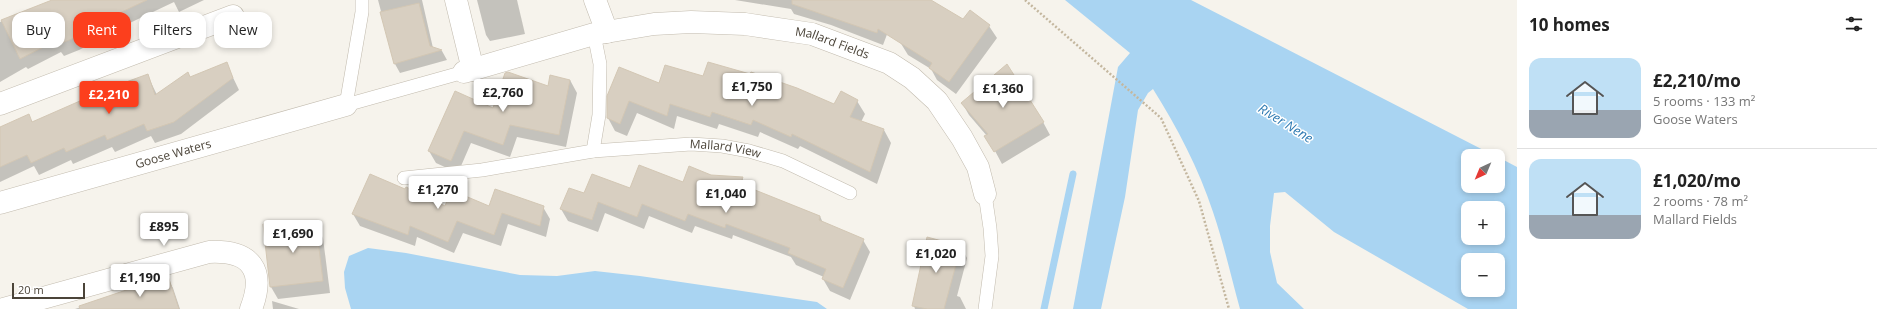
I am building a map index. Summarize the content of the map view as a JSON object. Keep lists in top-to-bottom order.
{
  "streets": {
    "street": ["Mallard Fields", "Goose Waters"],
    "lane": ["Mallard View"]
  },
  "water": ["River Nene"],
  "scale_bar": "20 m",
  "north": "bottom left",
  "page": {
    "heading": "10 homes",
    "chip": [
      "Buy",
      "Rent",
      "Filters",
      "New"
    ],
    "list": [
      {
        "name": "£2,210/mo",
        "note": "5 rooms · 133 m² · Goose Waters"
      },
      {
        "name": "£1,020/mo",
        "note": "2 rooms · 78 m² · Mallard Fields"
      }
    ],
    "price": [
      "£1,750",
      "£1,360",
      "£2,760",
      "£2,210",
      "£1,270",
      "£1,040",
      "£895",
      "£1,690",
      "£1,020",
      "£1,190"
    ],
    "map_buttons": ["+", "−"],
    "scale": "20 m"
  }
}
